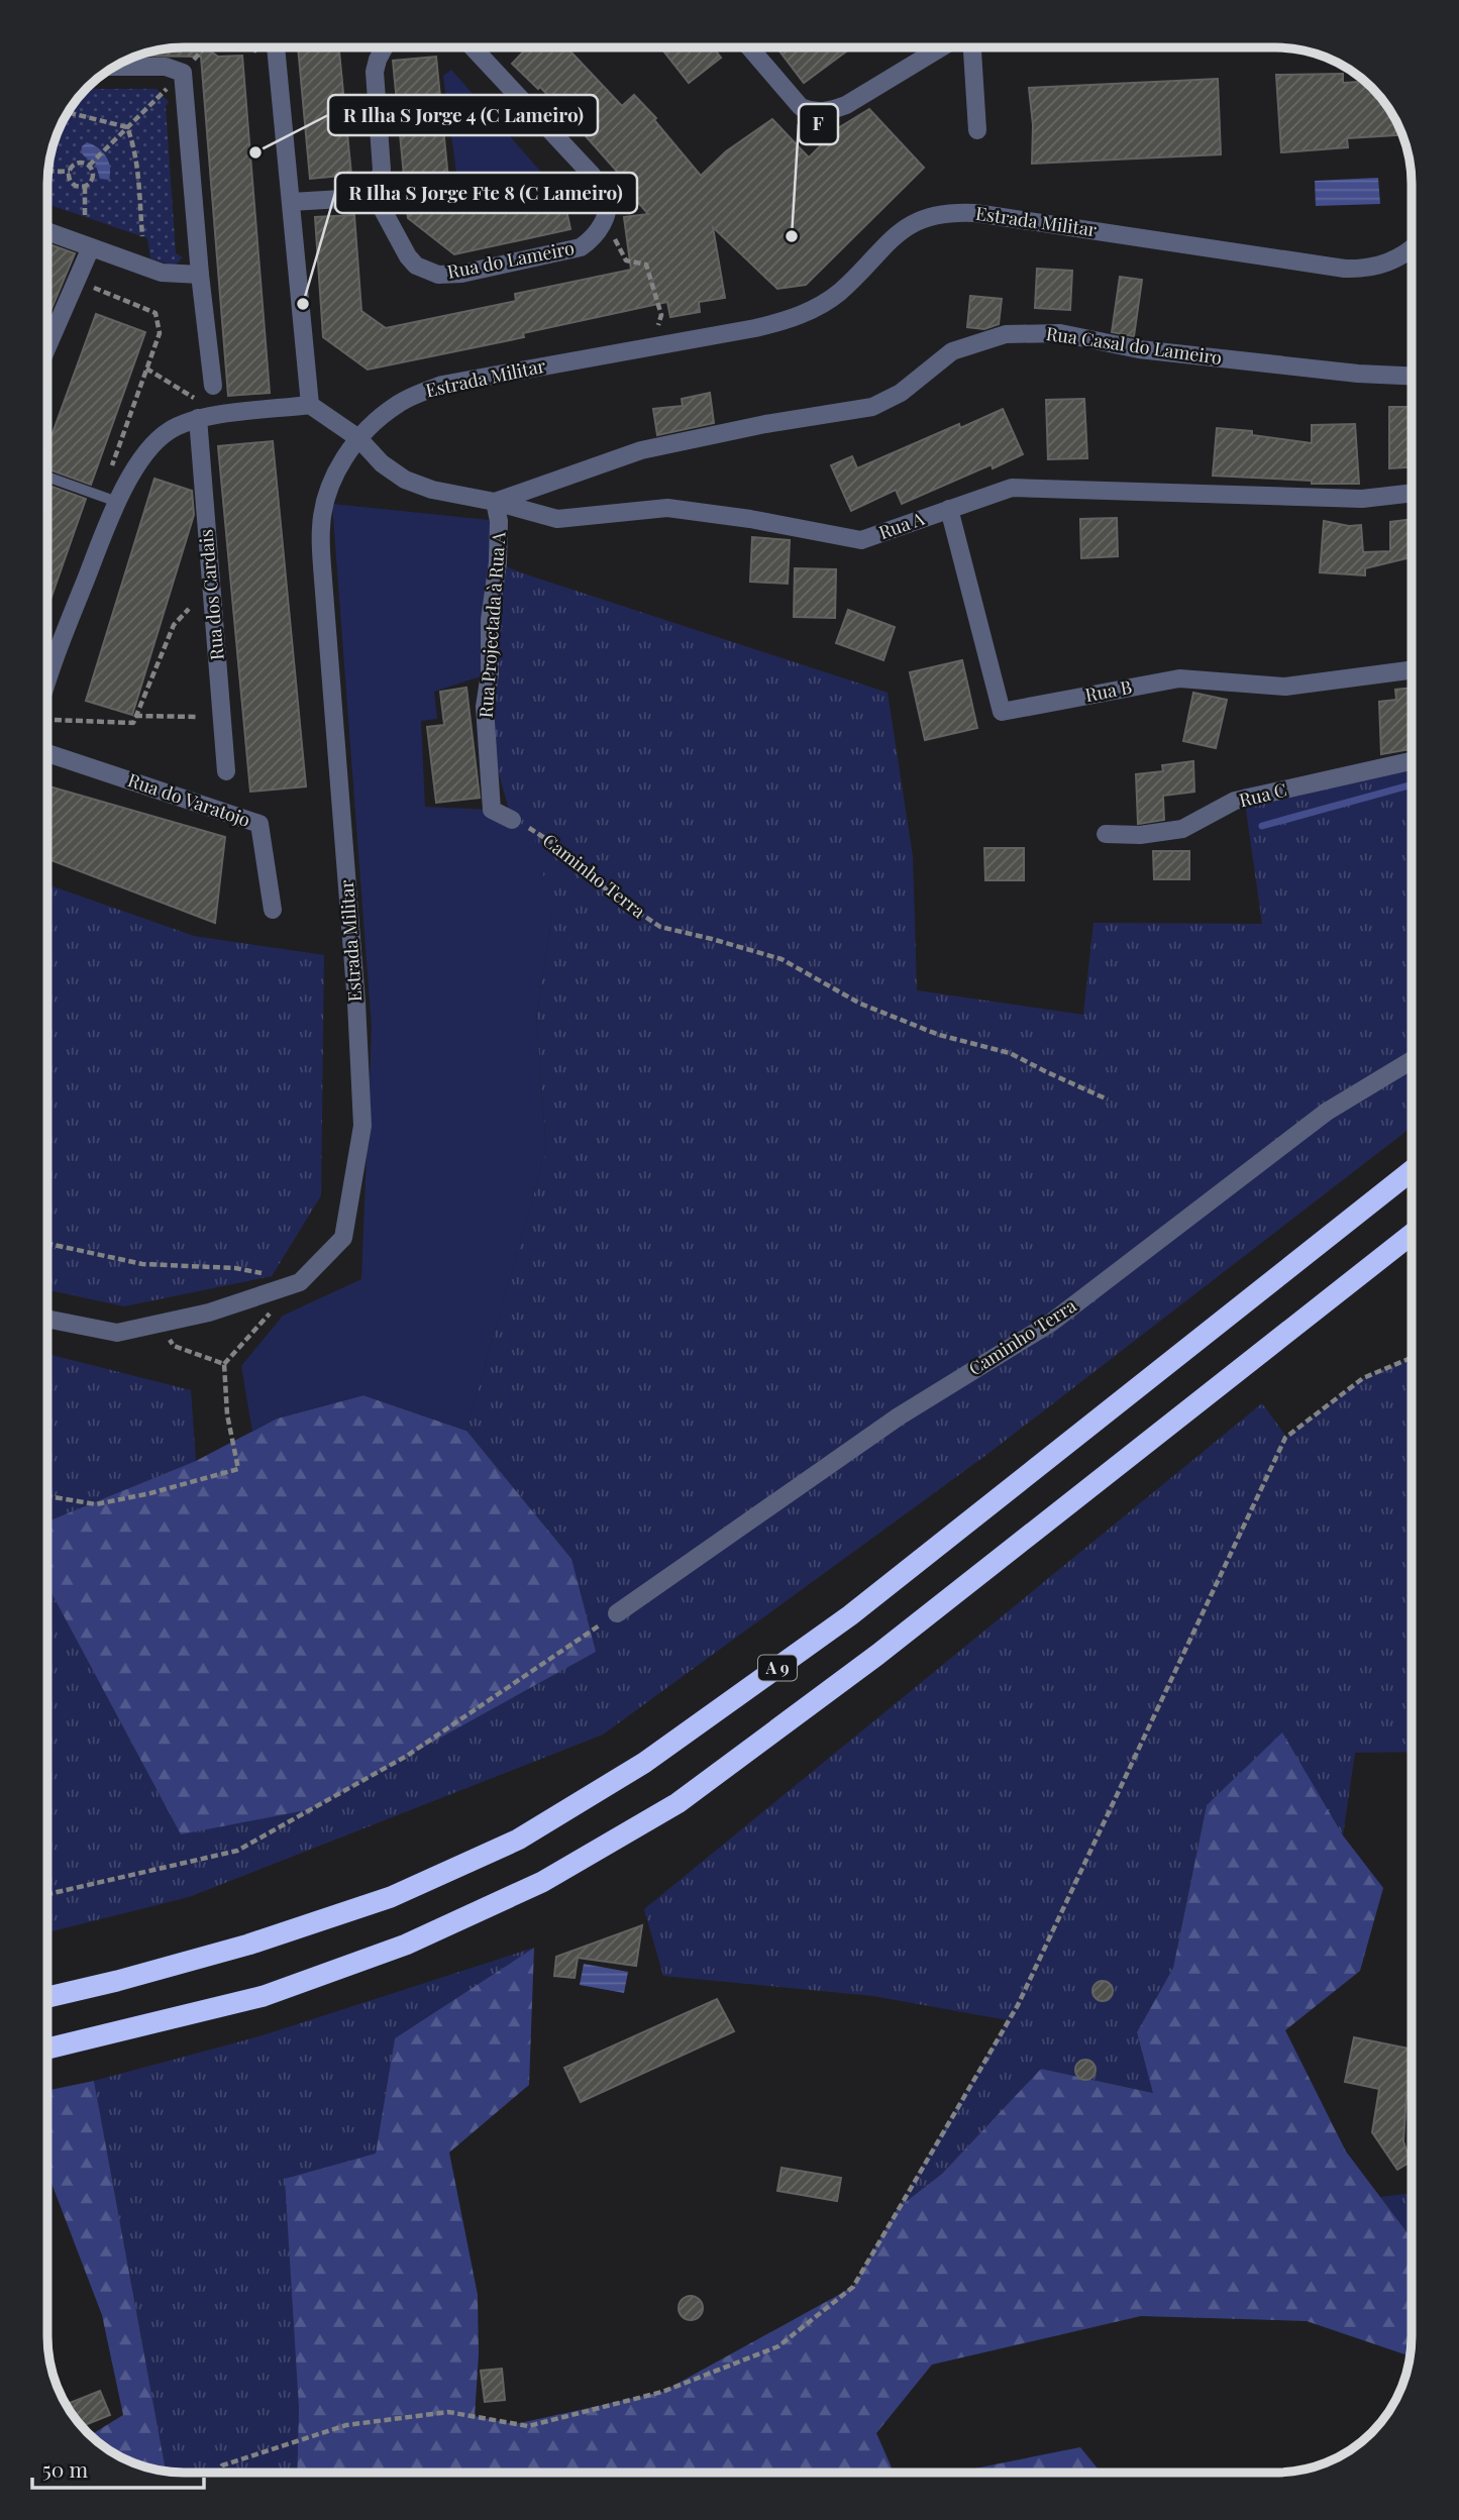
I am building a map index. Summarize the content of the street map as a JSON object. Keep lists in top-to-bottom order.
{
  "streets": {
    "highway": ["A 9"],
    "street": [
      "Estrada Militar",
      "Rua do Lameiro",
      "Rua Casal do Lameiro",
      "Rua A",
      "Rua dos Cardais",
      "Rua Projectada à Rua A",
      "Rua B",
      "Rua C",
      "Rua do Varatojo",
      "Caminho Terra"
    ]
  },
  "crossings": [
    ["Estrada Militar", "Rua A"],
    ["Rua Casal do Lameiro", "Rua A"],
    ["Rua Casal do Lameiro", "Rua Projectada à Rua A"],
    ["Rua A", "Rua Projectada à Rua A"],
    ["Rua A", "Rua B"],
    ["Rua Projectada à Rua A", "Caminho Terra"]
  ],
  "places": ["R Ilha S Jorge 4 (C Lameiro)", "F", "R Ilha S Jorge Fte 8 (C Lameiro)"],
  "scale_bar": "50 m"
}
